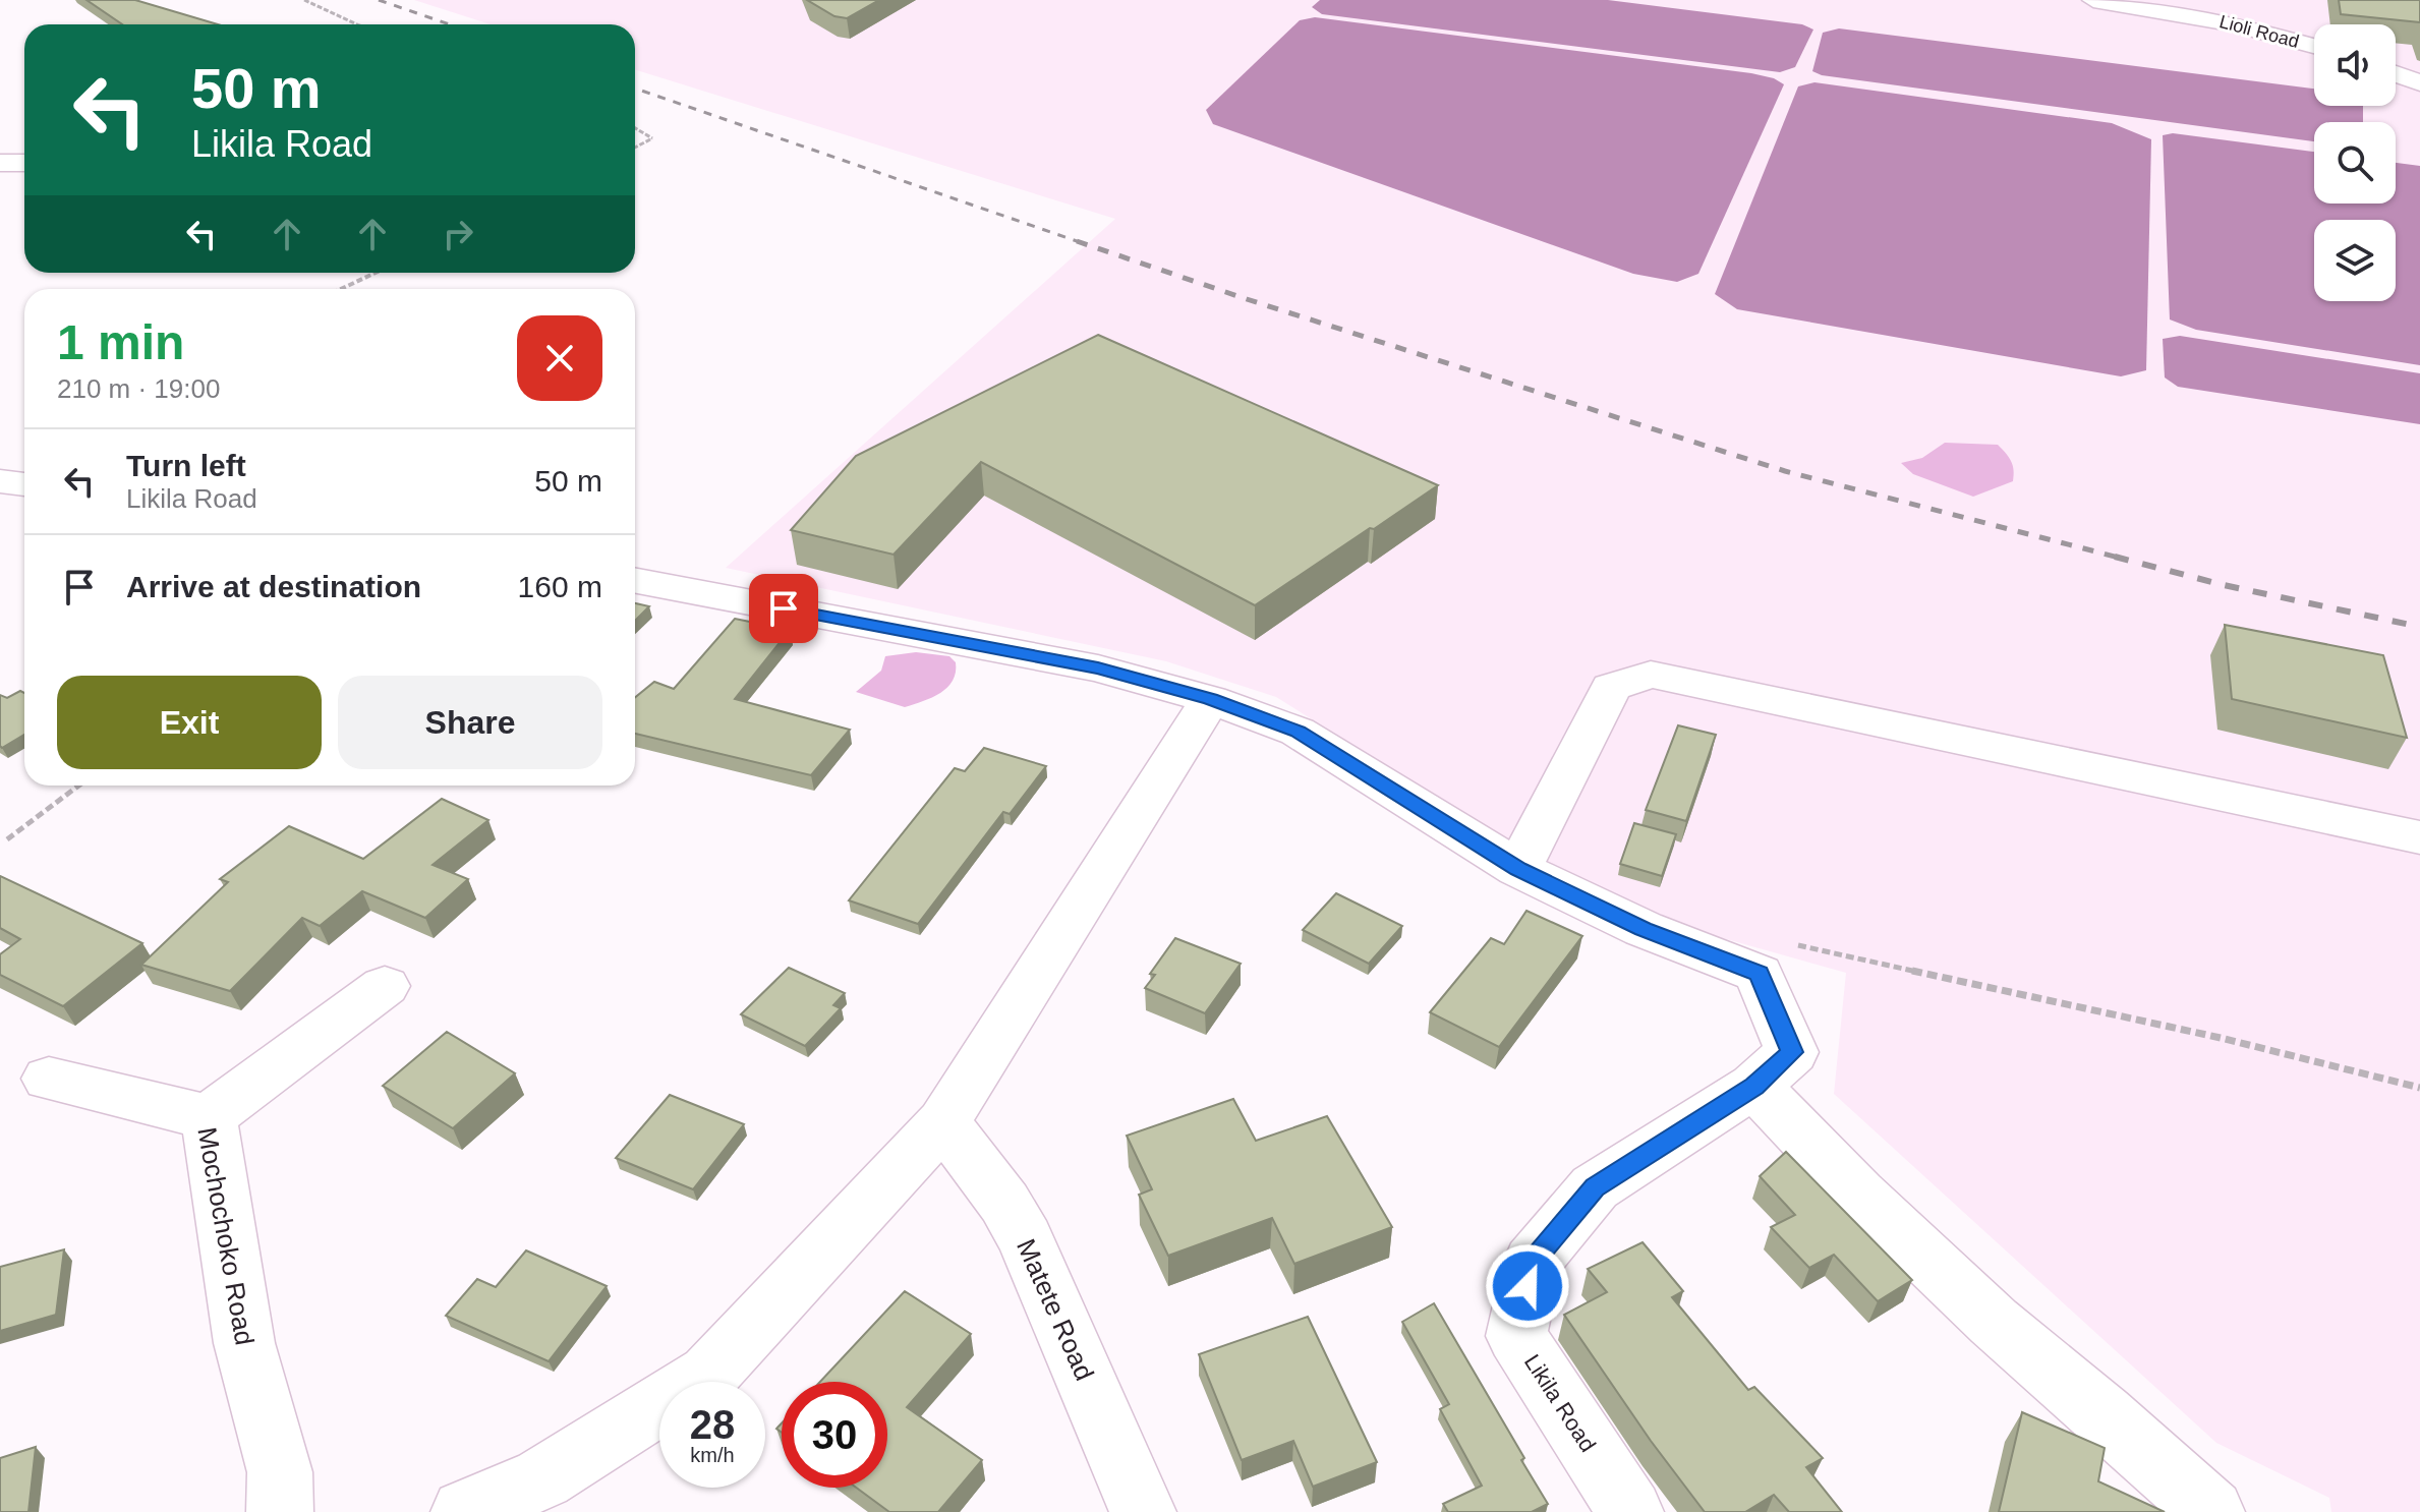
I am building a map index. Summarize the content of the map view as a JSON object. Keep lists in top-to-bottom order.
{
  "streets": {
    "street": [
      "Lioli Road",
      "Mochochoko Road",
      "Matete Road",
      "Likila Road"
    ]
  },
  "page": {
    "turn": ["50 m", "Likila Road"],
    "heading": ["1 min", "210 m · 19:00"],
    "list": [
      {
        "name": "Turn left",
        "note": "Likila Road",
        "value": "50 m"
      },
      {
        "name": "Arrive at destination",
        "value": "160 m"
      }
    ],
    "buttons": ["Exit", "Share"],
    "speed": "28 km/h",
    "limit": "30"
  }
}
